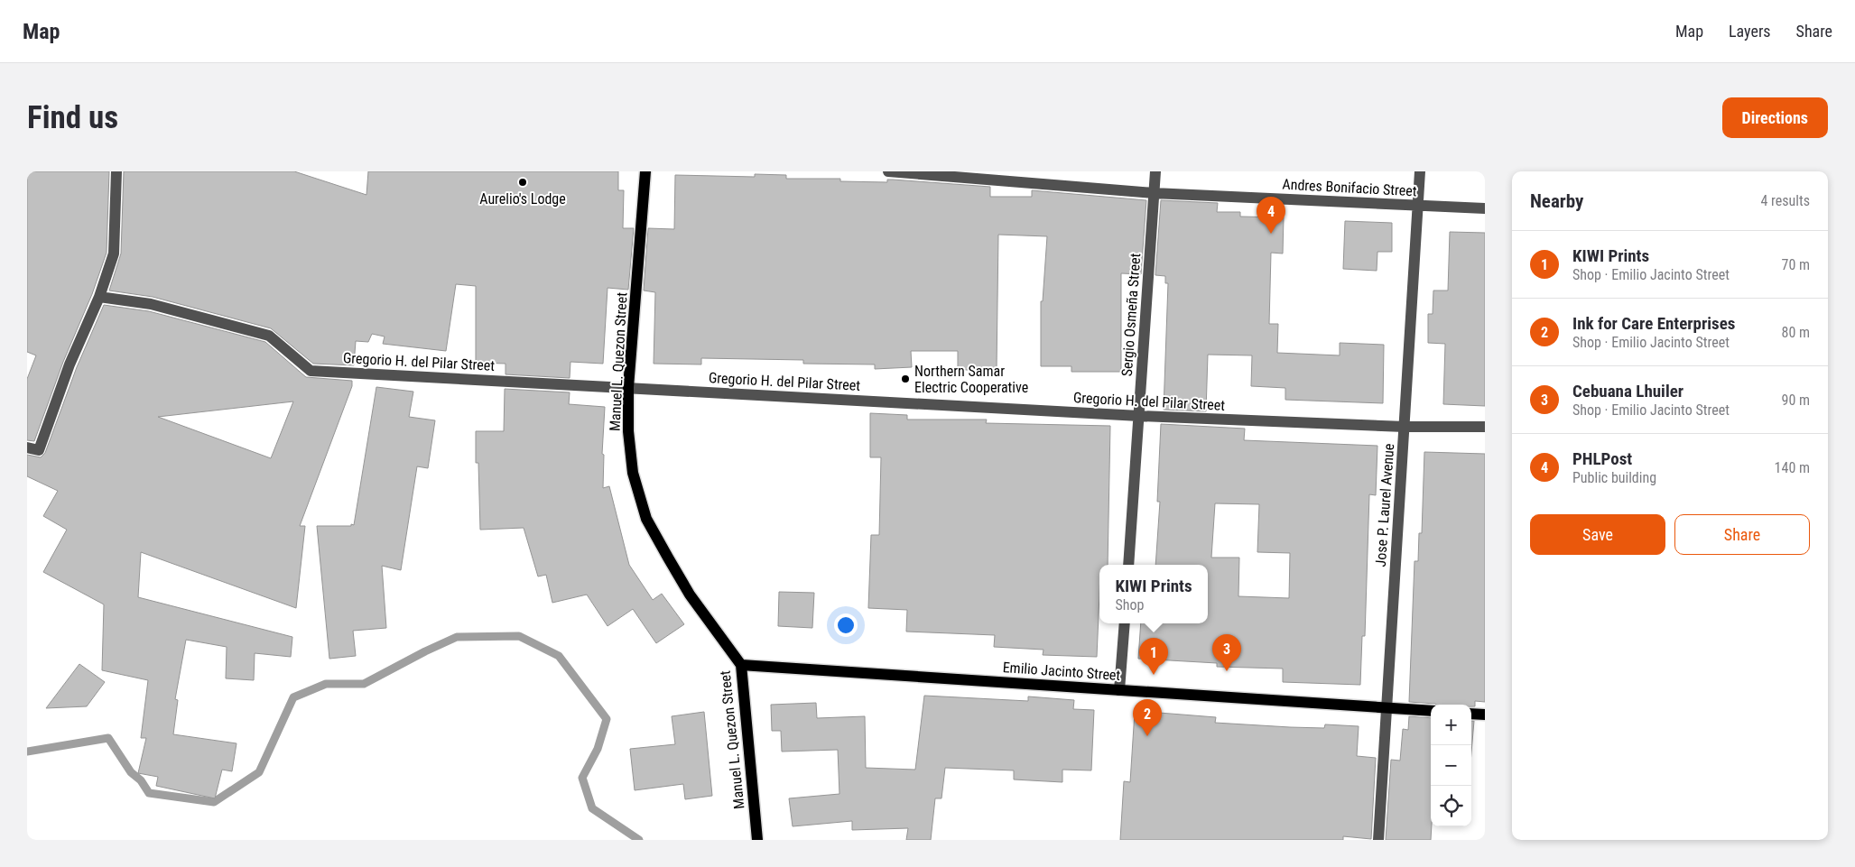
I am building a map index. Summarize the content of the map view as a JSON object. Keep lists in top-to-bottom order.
{
  "streets": {
    "main road": ["Manuel L. Quezon Street", "Emilio Jacinto Street"],
    "street": [
      "Andres Bonifacio Street",
      "Sergio Osmeña Street",
      "Gregorio H. del Pilar Street",
      "Jose P. Laurel Avenue"
    ]
  },
  "crossings": [
    ["Andres Bonifacio Street", "Sergio Osmeña Street"],
    ["Andres Bonifacio Street", "Jose P. Laurel Avenue"],
    ["Sergio Osmeña Street", "Gregorio H. del Pilar Street"],
    ["Gregorio H. del Pilar Street", "Manuel L. Quezon Street"],
    ["Gregorio H. del Pilar Street", "Jose P. Laurel Avenue"],
    ["Manuel L. Quezon Street", "Emilio Jacinto Street"],
    ["Jose P. Laurel Avenue", "Emilio Jacinto Street"]
  ],
  "places": ["Aurelio's Lodge", "Northern Samar Electric Cooperative"],
  "page": {
    "header": "Map",
    "nav": ["Map", "Layers", "Share"],
    "buttons": [
      "Directions",
      ["Save", "Share"]
    ],
    "title": "Find us",
    "heading": ["Nearby", "4 results"],
    "pins": [
      "4",
      "3",
      "1",
      "2"
    ],
    "list": [
      {
        "mark": "1",
        "name": "KIWI Prints",
        "note": "Shop · Emilio Jacinto Street",
        "value": "70 m"
      },
      {
        "mark": "2",
        "name": "Ink for Care Enterprises",
        "note": "Shop · Emilio Jacinto Street",
        "value": "80 m"
      },
      {
        "mark": "3",
        "name": "Cebuana Lhuiler",
        "note": "Shop · Emilio Jacinto Street",
        "value": "90 m"
      },
      {
        "mark": "4",
        "name": "PHLPost",
        "note": "Public building",
        "value": "140 m"
      }
    ],
    "popup": ["KIWI Prints", "Shop"],
    "map_buttons": ["+", "−"]
  }
}
